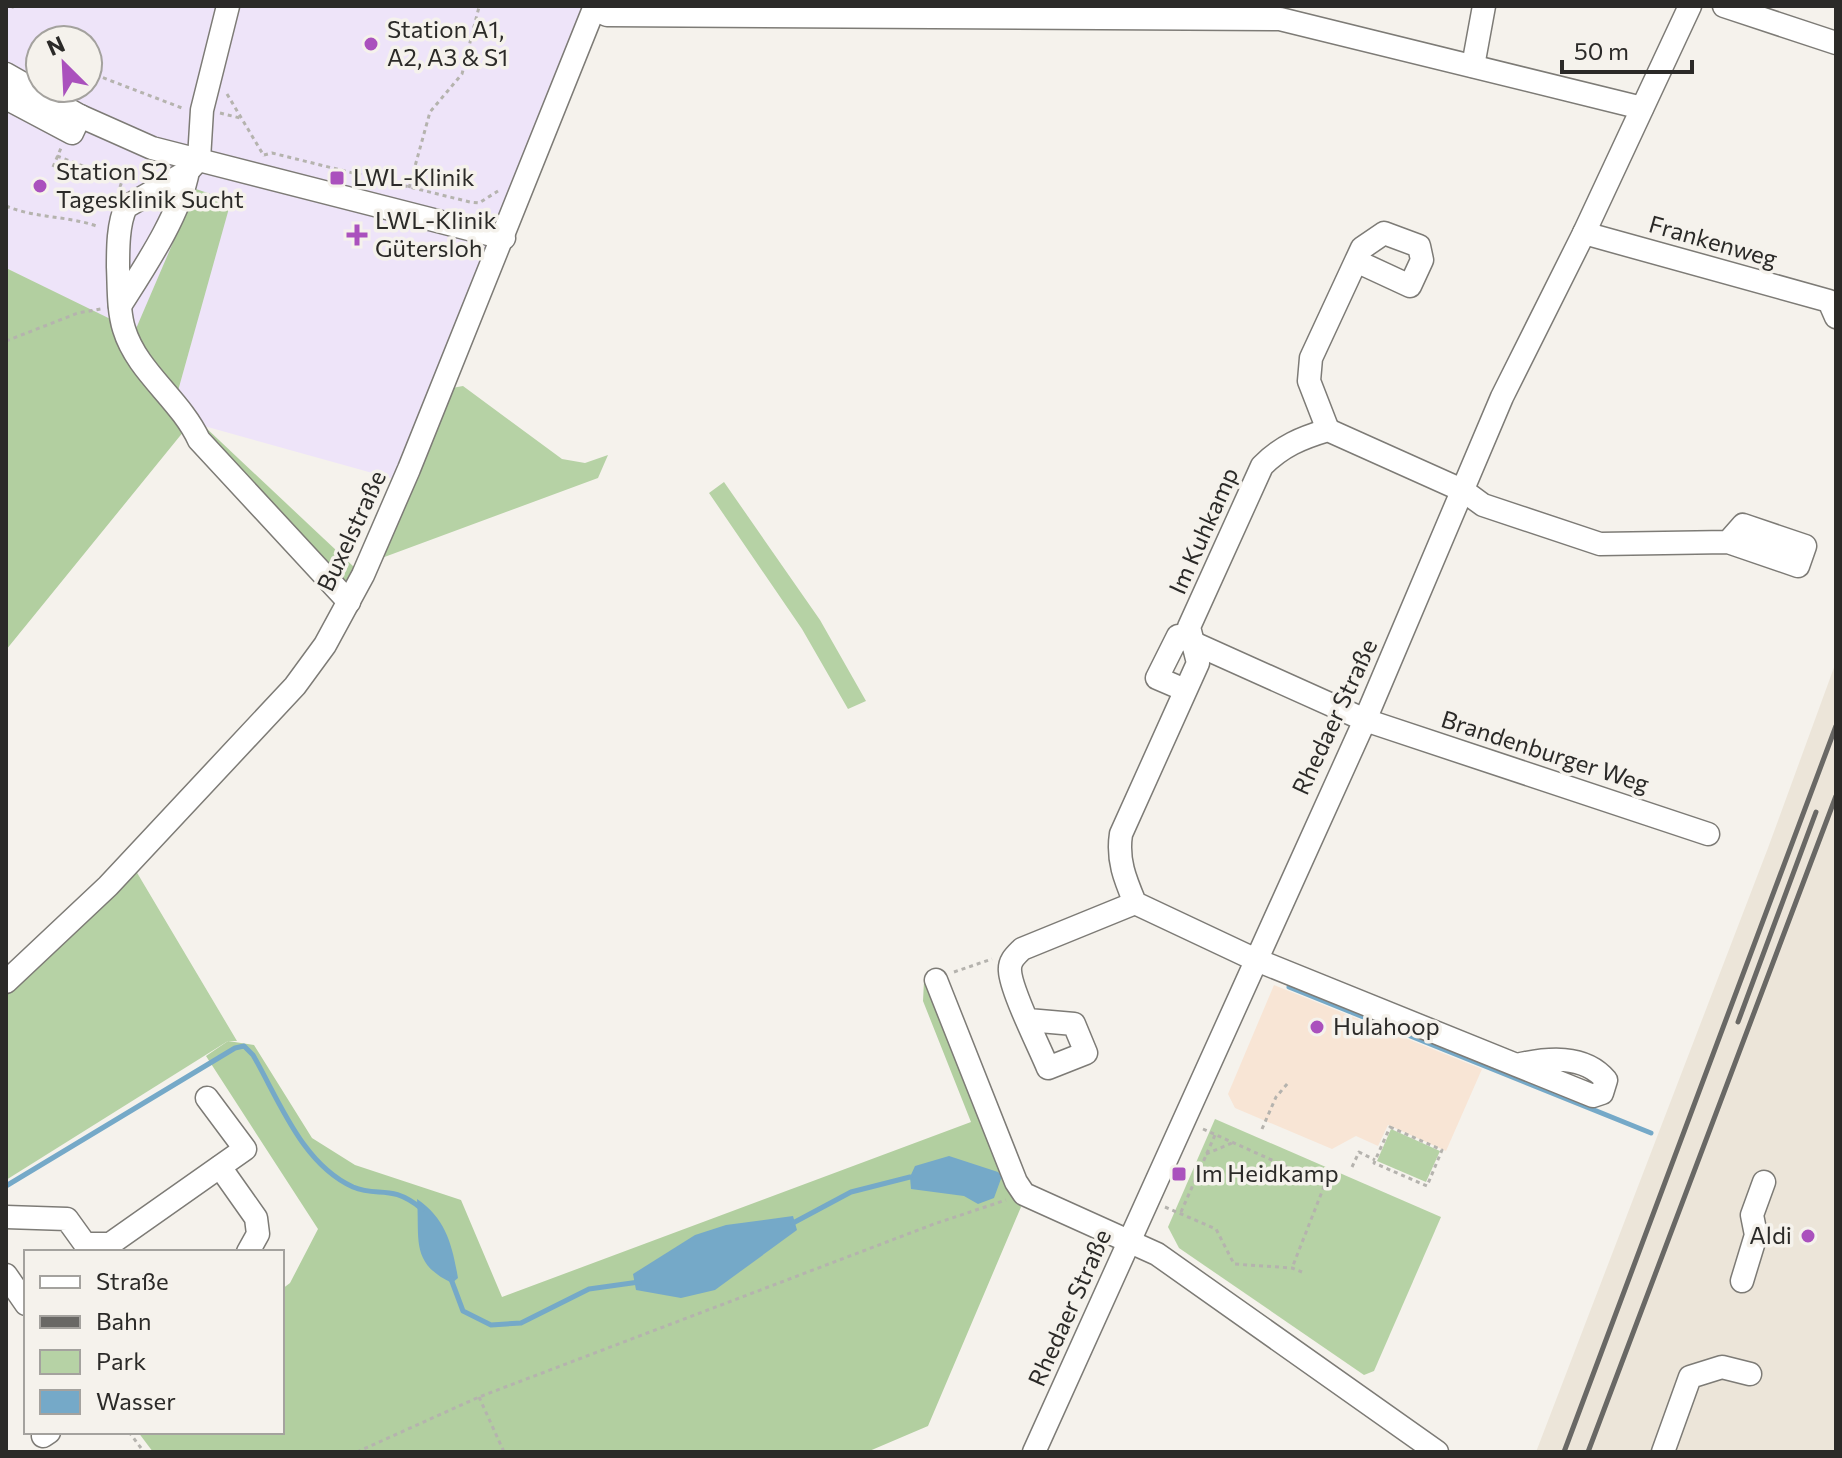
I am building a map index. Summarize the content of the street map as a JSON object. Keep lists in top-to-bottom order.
{
  "streets": {
    "street": [
      "Frankenweg",
      "Buxelstraße",
      "Im Kuhkamp",
      "Rhedaer Straße",
      "Brandenburger Weg"
    ]
  },
  "crossings": [
    ["Frankenweg", "Rhedaer Straße"],
    ["Rhedaer Straße", "Brandenburger Weg"]
  ],
  "places": {
    "other": [
      "Station A1, A2, A3 & S1",
      "Station S2 Tagesklinik Sucht",
      "Hulahoop",
      "Aldi"
    ],
    "transit": ["LWL-Klinik", "Im Heidkamp"],
    "health": ["LWL-Klinik Gütersloh"]
  },
  "legend": [
    "Straße",
    "Bahn",
    "Park",
    "Wasser"
  ],
  "scale_bar": "50 m",
  "north": "top left"
}
